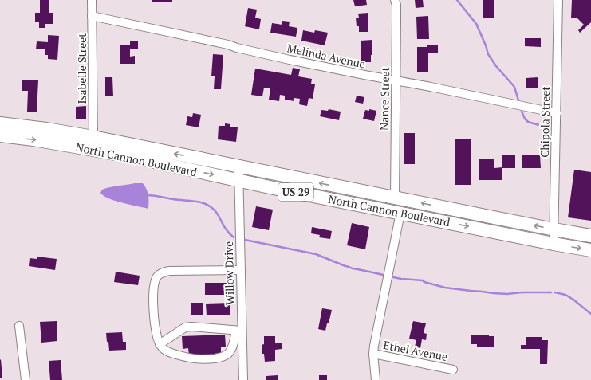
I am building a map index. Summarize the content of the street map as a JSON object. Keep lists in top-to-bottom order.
{
  "streets": {
    "main road": ["North Cannon Boulevard", "US 29"],
    "street": [
      "Melinda Avenue",
      "Isabelle Street",
      "Nance Street",
      "Chipola Street",
      "Willow Drive",
      "Ethel Avenue"
    ]
  },
  "crossings": [
    ["Melinda Avenue", "Isabelle Street"],
    ["Melinda Avenue", "Nance Street"],
    ["Melinda Avenue", "Chipola Street"],
    ["Isabelle Street", "North Cannon Boulevard"],
    ["Nance Street", "North Cannon Boulevard"],
    ["Chipola Street", "North Cannon Boulevard"],
    ["North Cannon Boulevard", "Willow Drive"]
  ]
}
